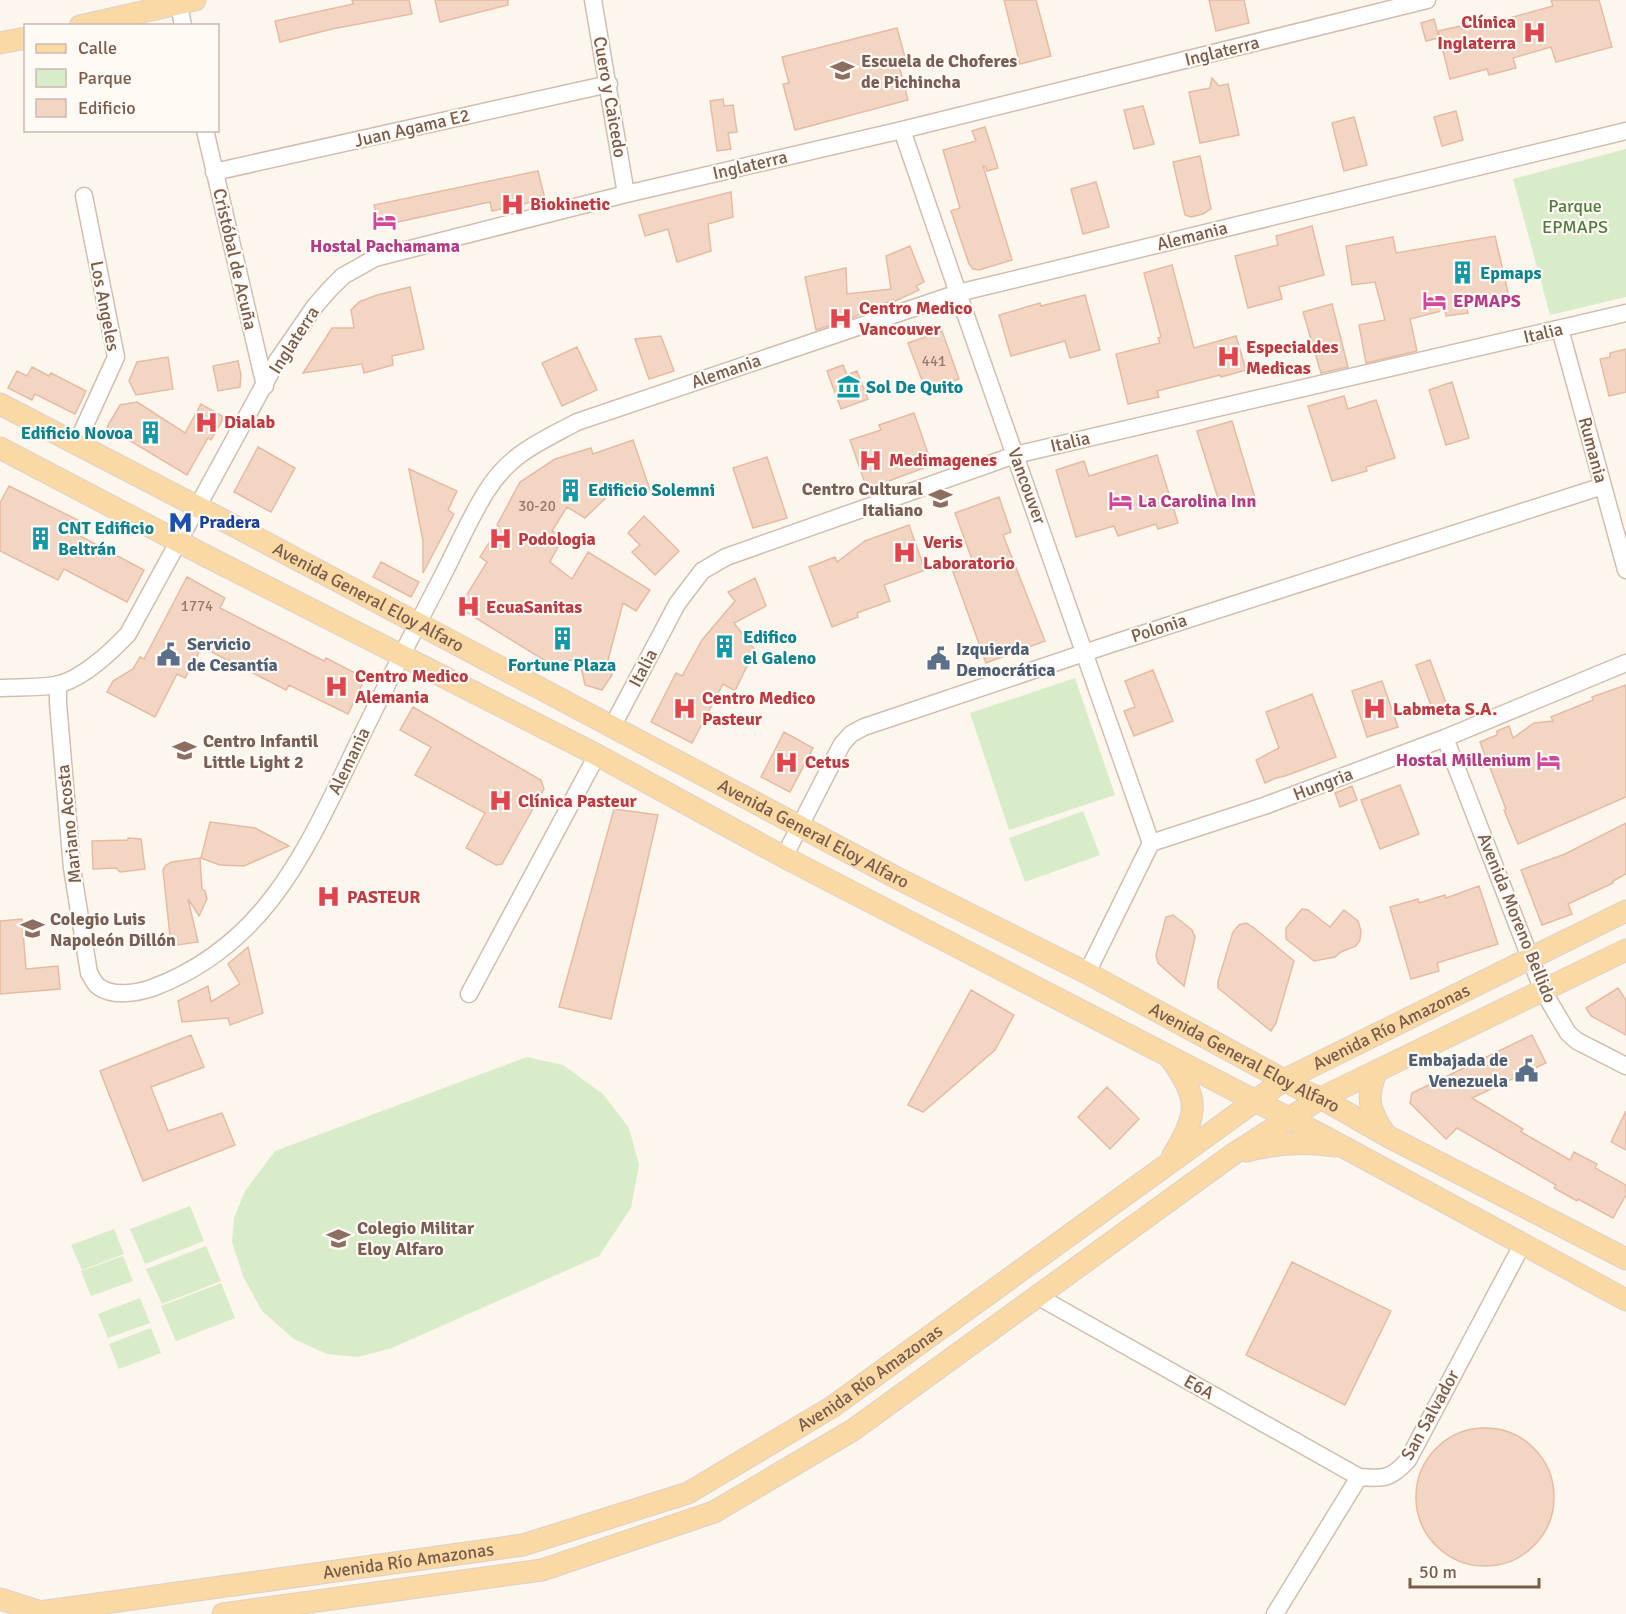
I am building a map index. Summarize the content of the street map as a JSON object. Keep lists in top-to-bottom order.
{
  "streets": {
    "main road": ["Avenida General Eloy Alfaro", "Avenida Río Amazonas"],
    "street": [
      "Inglaterra",
      "Cuero y Caicedo",
      "Juan Agama E2",
      "Alemania",
      "Cristóbal de Acuña",
      "Los Angeles",
      "Italia",
      "Rumania",
      "Vancouver",
      "Polonia",
      "Hungria",
      "Mariano Acosta",
      "Avenida Moreno Bellido",
      "E6A",
      "San Salvador"
    ]
  },
  "crossings": [
    ["Inglaterra", "Cuero y Caicedo"],
    ["Inglaterra", "Cristóbal de Acuña"],
    ["Inglaterra", "Vancouver"],
    ["Inglaterra", "Avenida General Eloy Alfaro"],
    ["Inglaterra", "Mariano Acosta"],
    ["Cuero y Caicedo", "Juan Agama E2"],
    ["Juan Agama E2", "Cristóbal de Acuña"],
    ["Alemania", "Vancouver"],
    ["Alemania", "Avenida General Eloy Alfaro"],
    ["Alemania", "Mariano Acosta"],
    ["Los Angeles", "Avenida General Eloy Alfaro"],
    ["Italia", "Rumania"],
    ["Italia", "Vancouver"],
    ["Italia", "Avenida General Eloy Alfaro"],
    ["Rumania", "Polonia"],
    ["Vancouver", "Polonia"],
    ["Vancouver", "Hungria"],
    ["Avenida General Eloy Alfaro", "Polonia"],
    ["Avenida General Eloy Alfaro", "Avenida Río Amazonas"],
    ["Avenida General Eloy Alfaro", "San Salvador"],
    ["Hungria", "Avenida Moreno Bellido"],
    ["Avenida Moreno Bellido", "Avenida Río Amazonas"],
    ["Avenida Río Amazonas", "E6A"],
    ["E6A", "San Salvador"]
  ],
  "parks": ["Parque EPMAPS"],
  "places": {
    "hospital": [
      "Clínica Inglaterra",
      "Biokinetic",
      "Centro Medico Vancouver",
      "Especialdes Medicas",
      "Dialab",
      "Medimagenes",
      "Podologia",
      "Veris Laboratorio",
      "EcuaSanitas",
      "Centro Medico Alemania",
      "Centro Medico Pasteur",
      "Labmeta S.A.",
      "Cetus",
      "Clínica Pasteur",
      "PASTEUR"
    ],
    "school or university": [
      "Escuela de Choferes de Pichincha",
      "Centro Cultural Italiano",
      "Centro Infantil Little Light 2",
      "Colegio Luis Napoleón Dillón",
      "Colegio Militar Eloy Alfaro"
    ],
    "hotel": [
      "Hostal Pachamama",
      "EPMAPS",
      "La Carolina Inn",
      "Hostal Millenium"
    ],
    "building": [
      "Epmaps",
      "Edificio Novoa",
      "Edificio Solemni",
      "CNT Edificio Beltrán",
      "Fortune Plaza",
      "Edifico el Galeno"
    ],
    "museum": ["Sol De Quito"],
    "metro station": ["Pradera"],
    "public building": ["Servicio de Cesantía", "Izquierda Democrática", "Embajada de Venezuela"]
  },
  "house_numbers": ["441", "30-20", "1774"],
  "legend": ["Calle", "Parque", "Edificio"],
  "scale_bar": "50 m"
}
